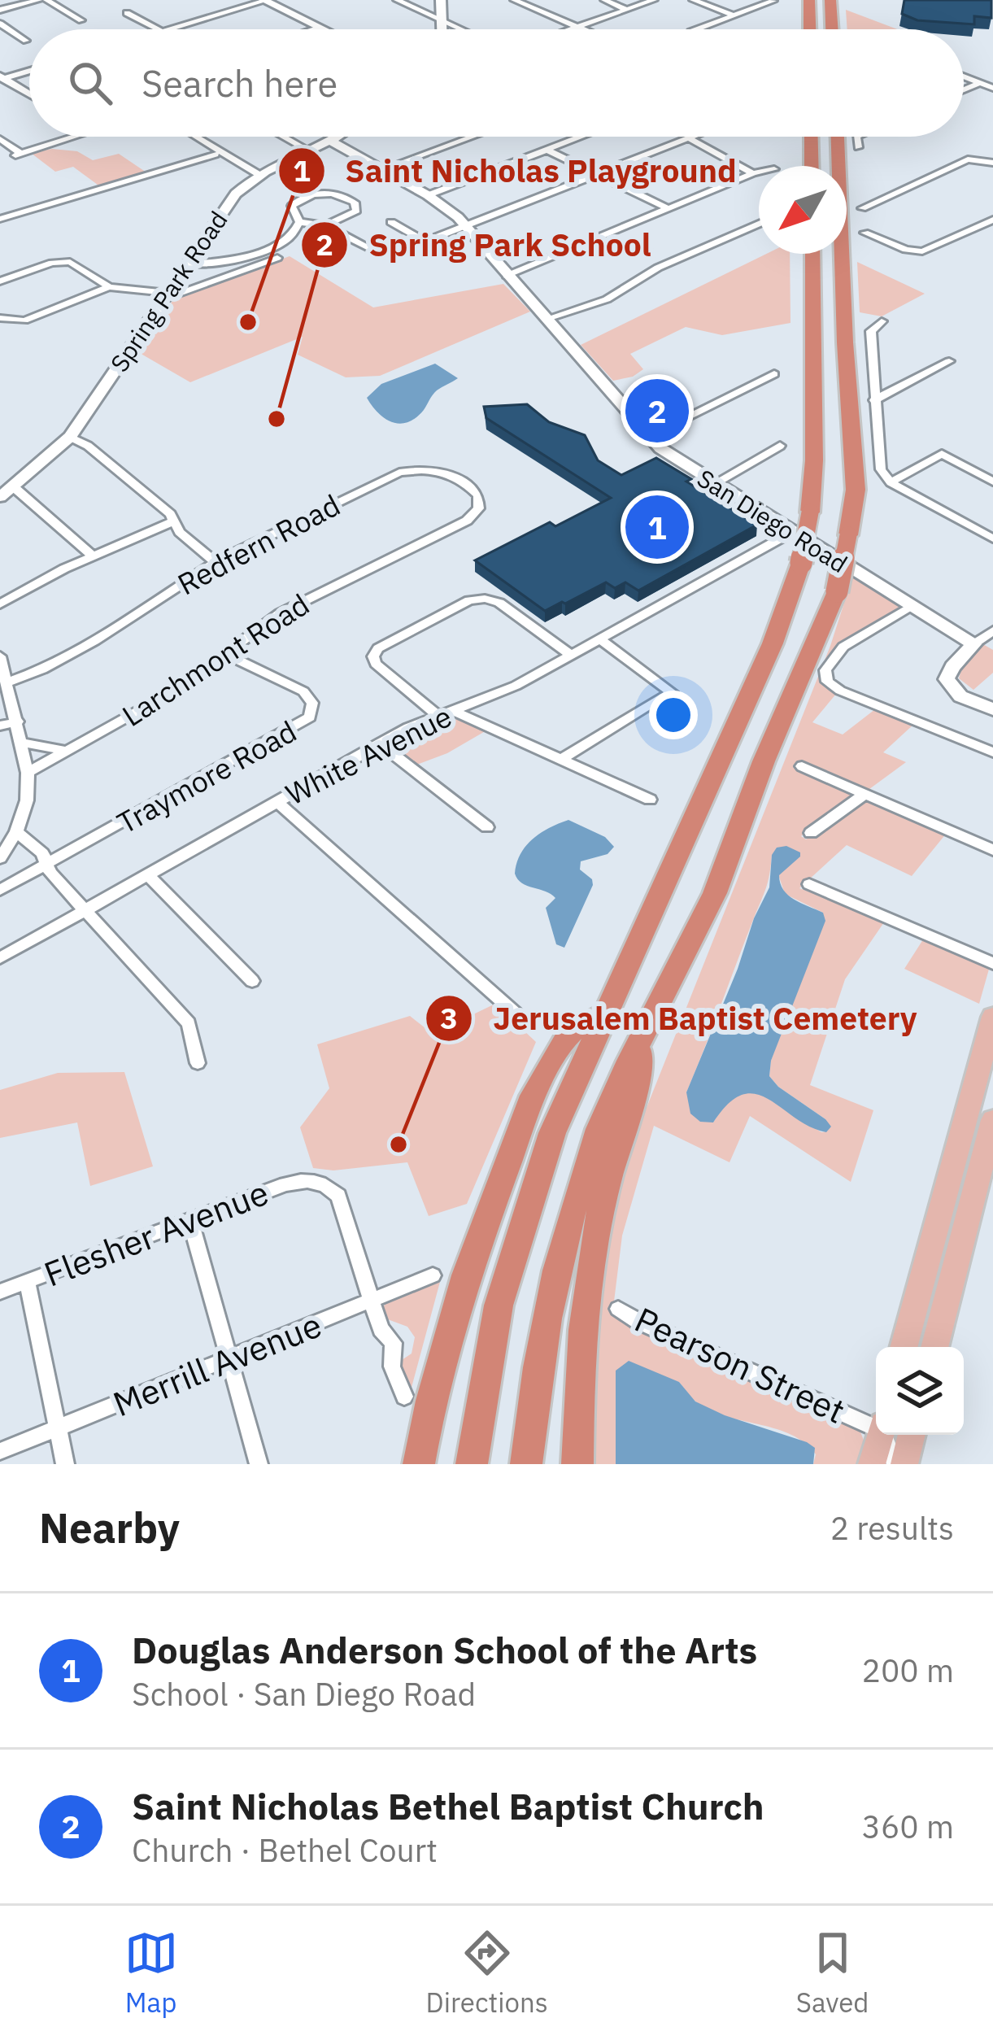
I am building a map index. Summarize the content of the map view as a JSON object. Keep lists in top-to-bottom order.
{
  "streets": {
    "street": [
      "Spring Park Road",
      "San Diego Road",
      "Redfern Road",
      "Larchmont Road",
      "White Avenue",
      "Traymore Road",
      "Flesher Avenue",
      "Merrill Avenue",
      "Pearson Street"
    ]
  },
  "crossings": [
    ["Spring Park Road", "San Diego Road"],
    ["San Diego Road", "White Avenue"],
    ["Redfern Road", "Larchmont Road"],
    ["Larchmont Road", "Traymore Road"],
    ["Flesher Avenue", "Merrill Avenue"]
  ],
  "places": ["Saint Nicholas Playground", "Spring Park School", "Jerusalem Baptist Cemetery"],
  "north": "bottom left",
  "page": {
    "search": "Search here",
    "pins": ["2", "1"],
    "heading": ["Nearby", "2 results"],
    "list": [
      {
        "mark": "1",
        "name": "Douglas Anderson School of the Arts",
        "note": "School · San Diego Road",
        "value": "200 m"
      },
      {
        "mark": "2",
        "name": "Saint Nicholas Bethel Baptist Church",
        "note": "Church · Bethel Court",
        "value": "360 m"
      }
    ],
    "nav": ["Map", "Directions", "Saved"]
  }
}
